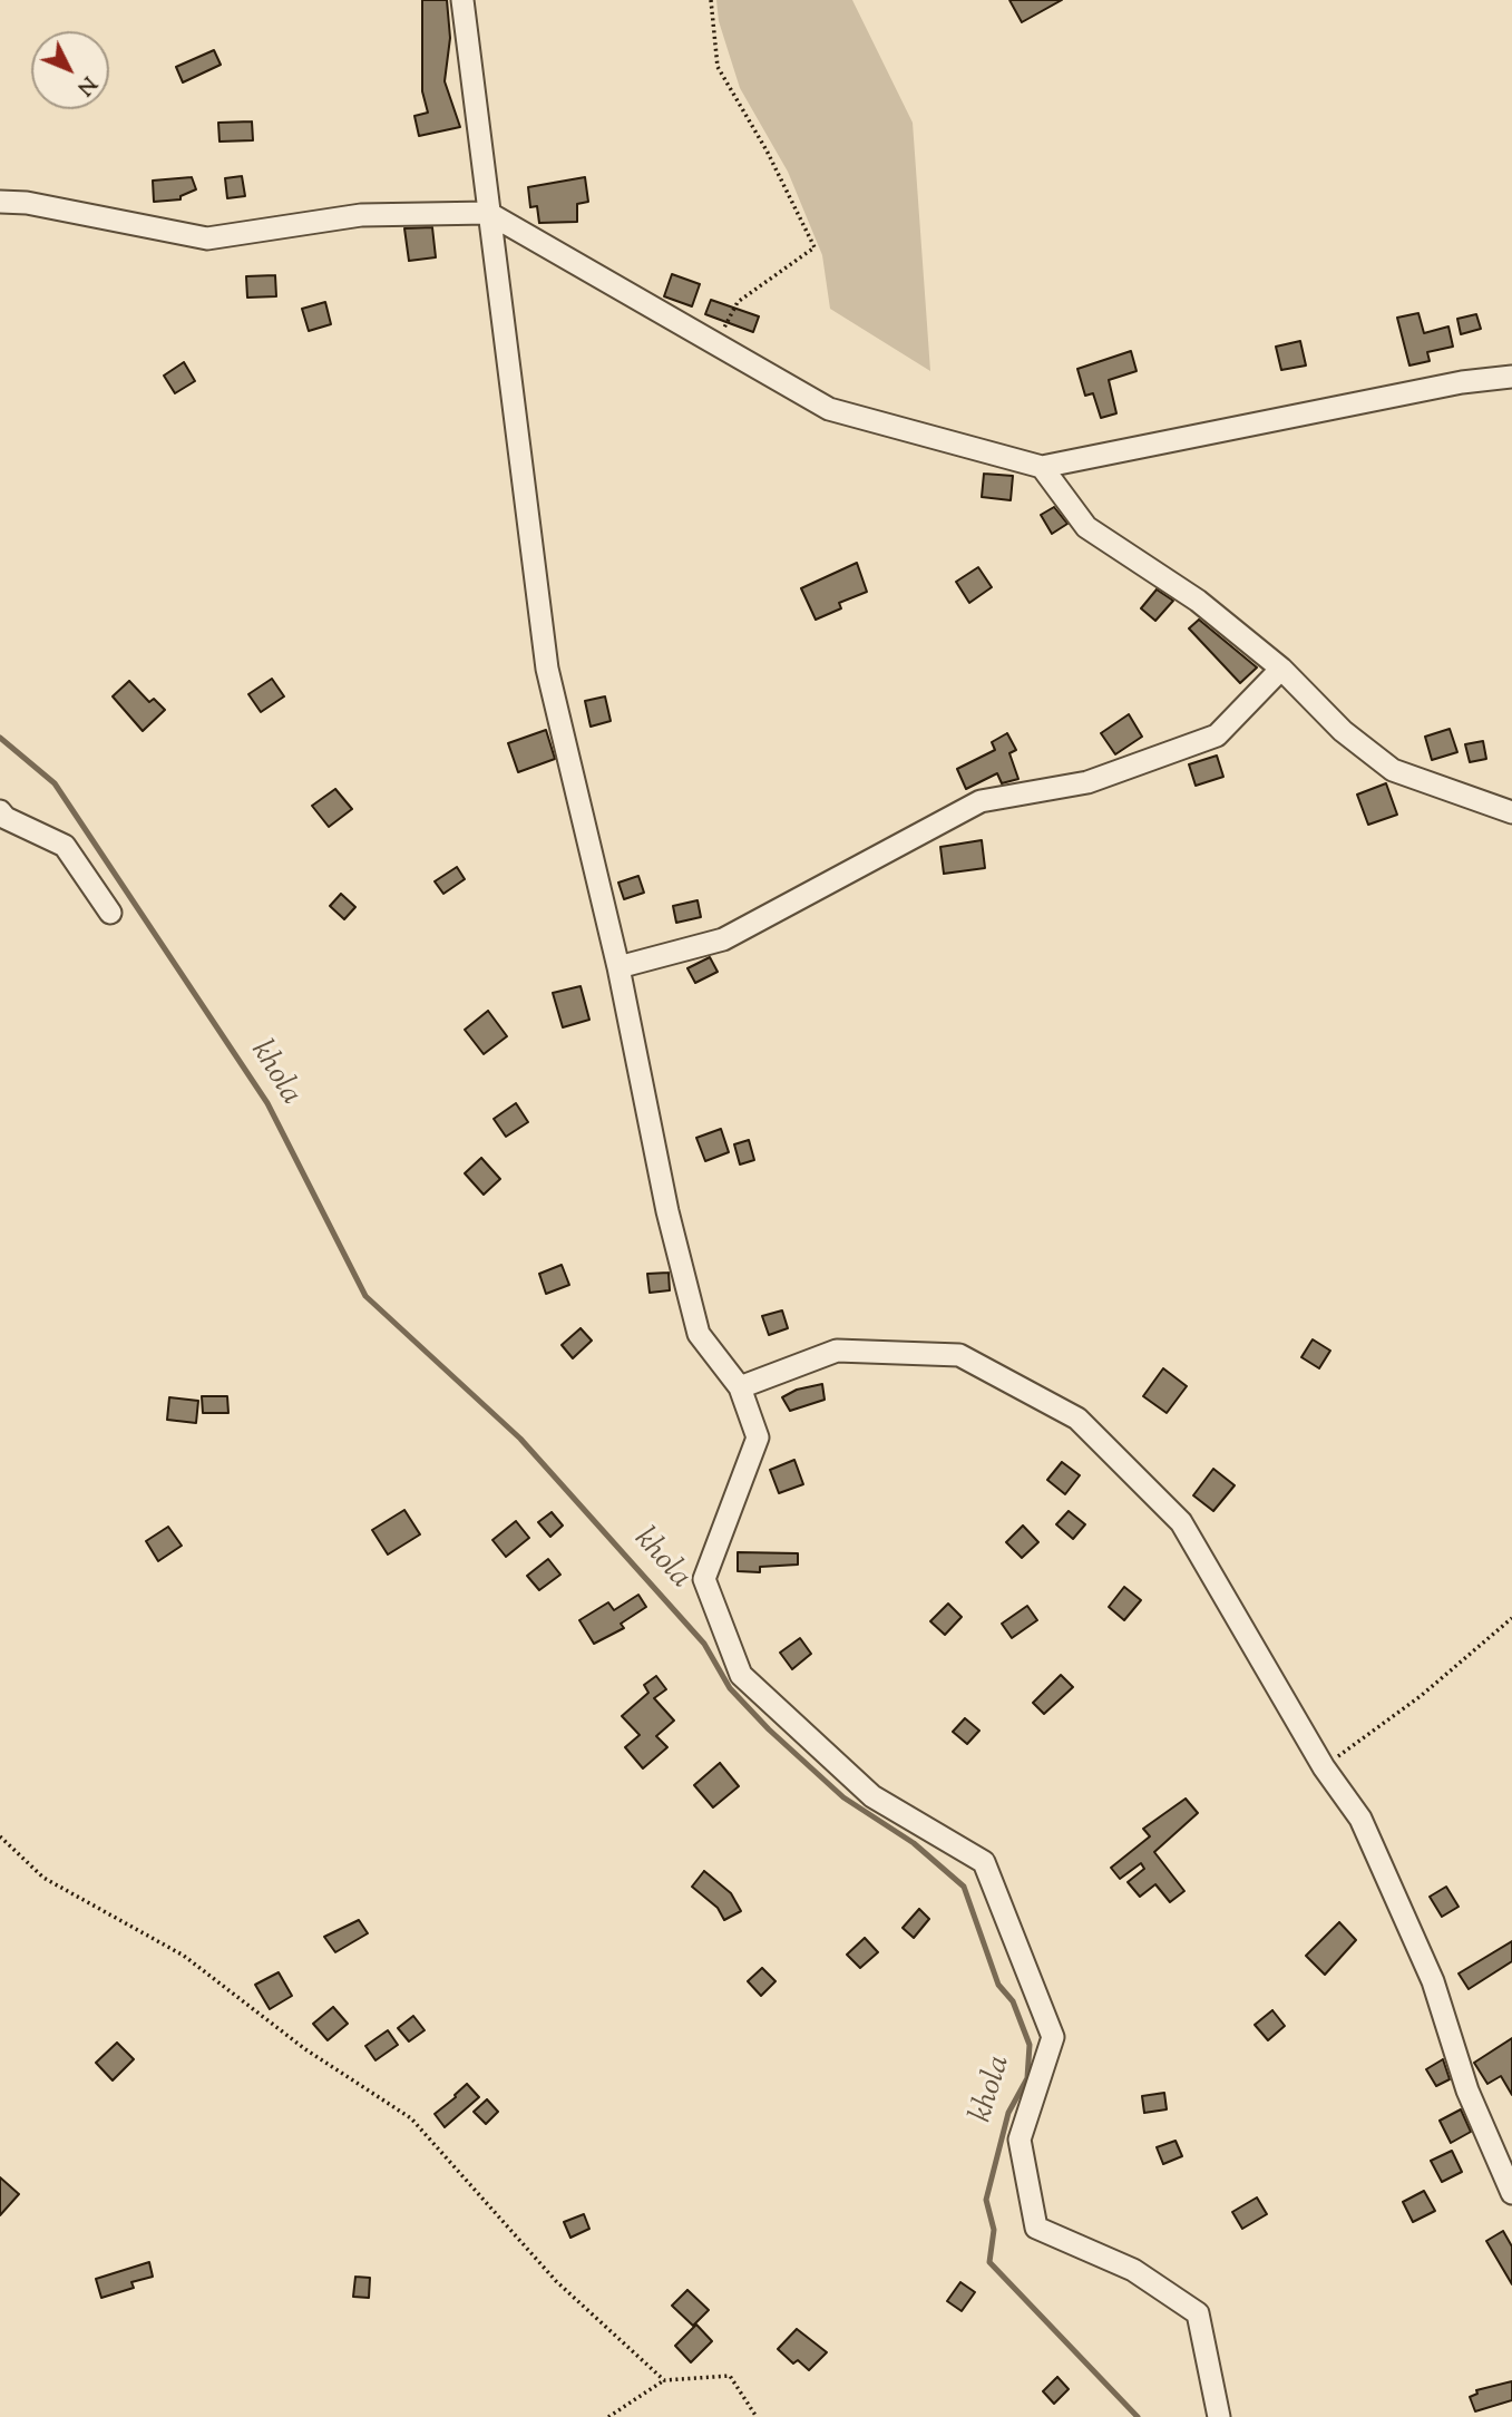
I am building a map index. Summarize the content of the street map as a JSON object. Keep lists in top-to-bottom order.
{
  "water": ["khola"],
  "north": "bottom right"
}
